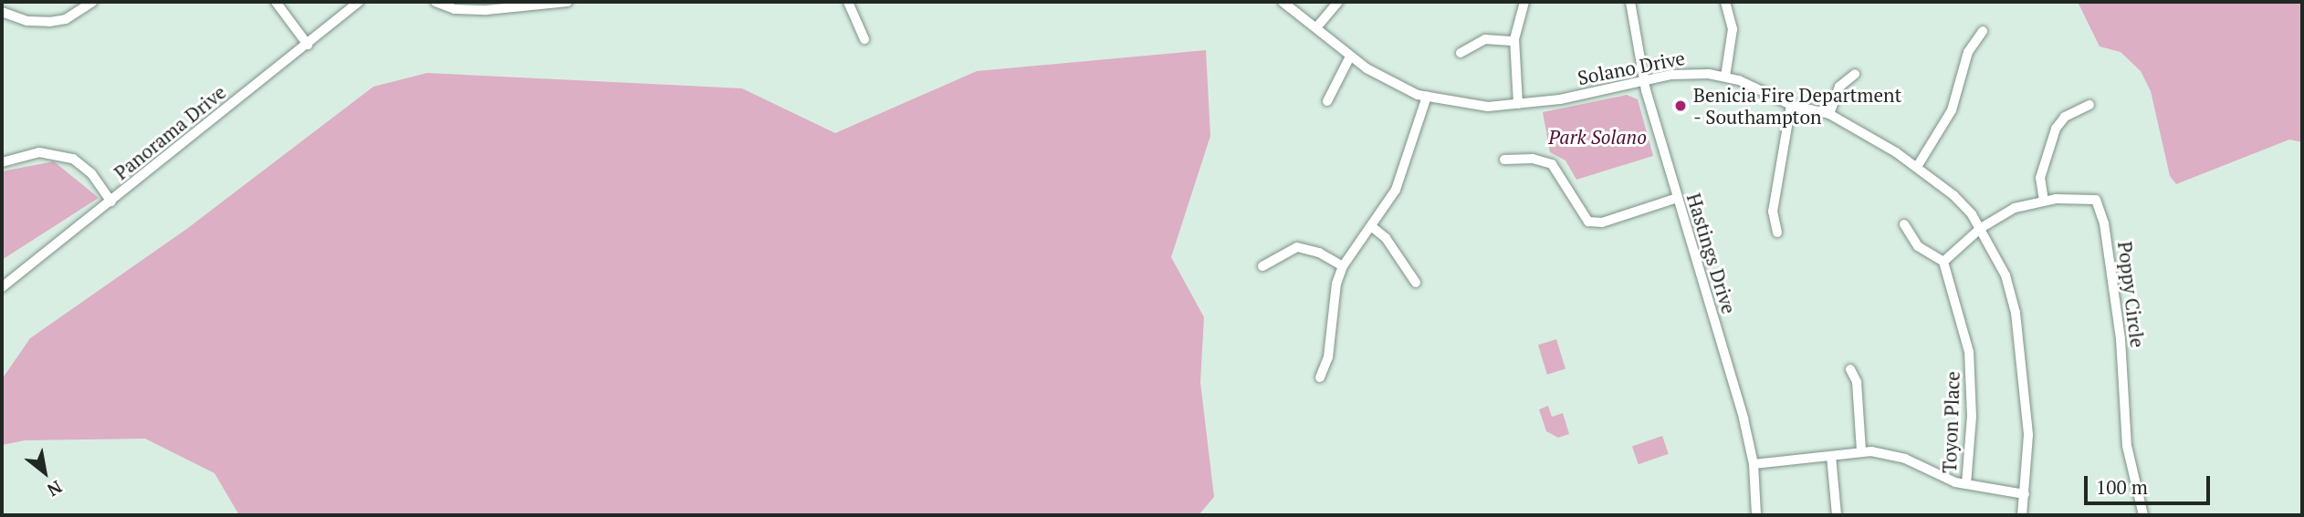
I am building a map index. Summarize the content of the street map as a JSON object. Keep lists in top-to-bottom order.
{
  "streets": {
    "street": [
      "Solano Drive",
      "Panorama Drive",
      "Hastings Drive",
      "Poppy Circle",
      "Toyon Place"
    ]
  },
  "crossings": [
    ["Solano Drive", "Hastings Drive"],
    ["Solano Drive", "Poppy Circle"]
  ],
  "parks": ["Park Solano"],
  "places": ["Benicia Fire Department - Southampton"],
  "scale_bar": "100 m",
  "north": "bottom right"
}
